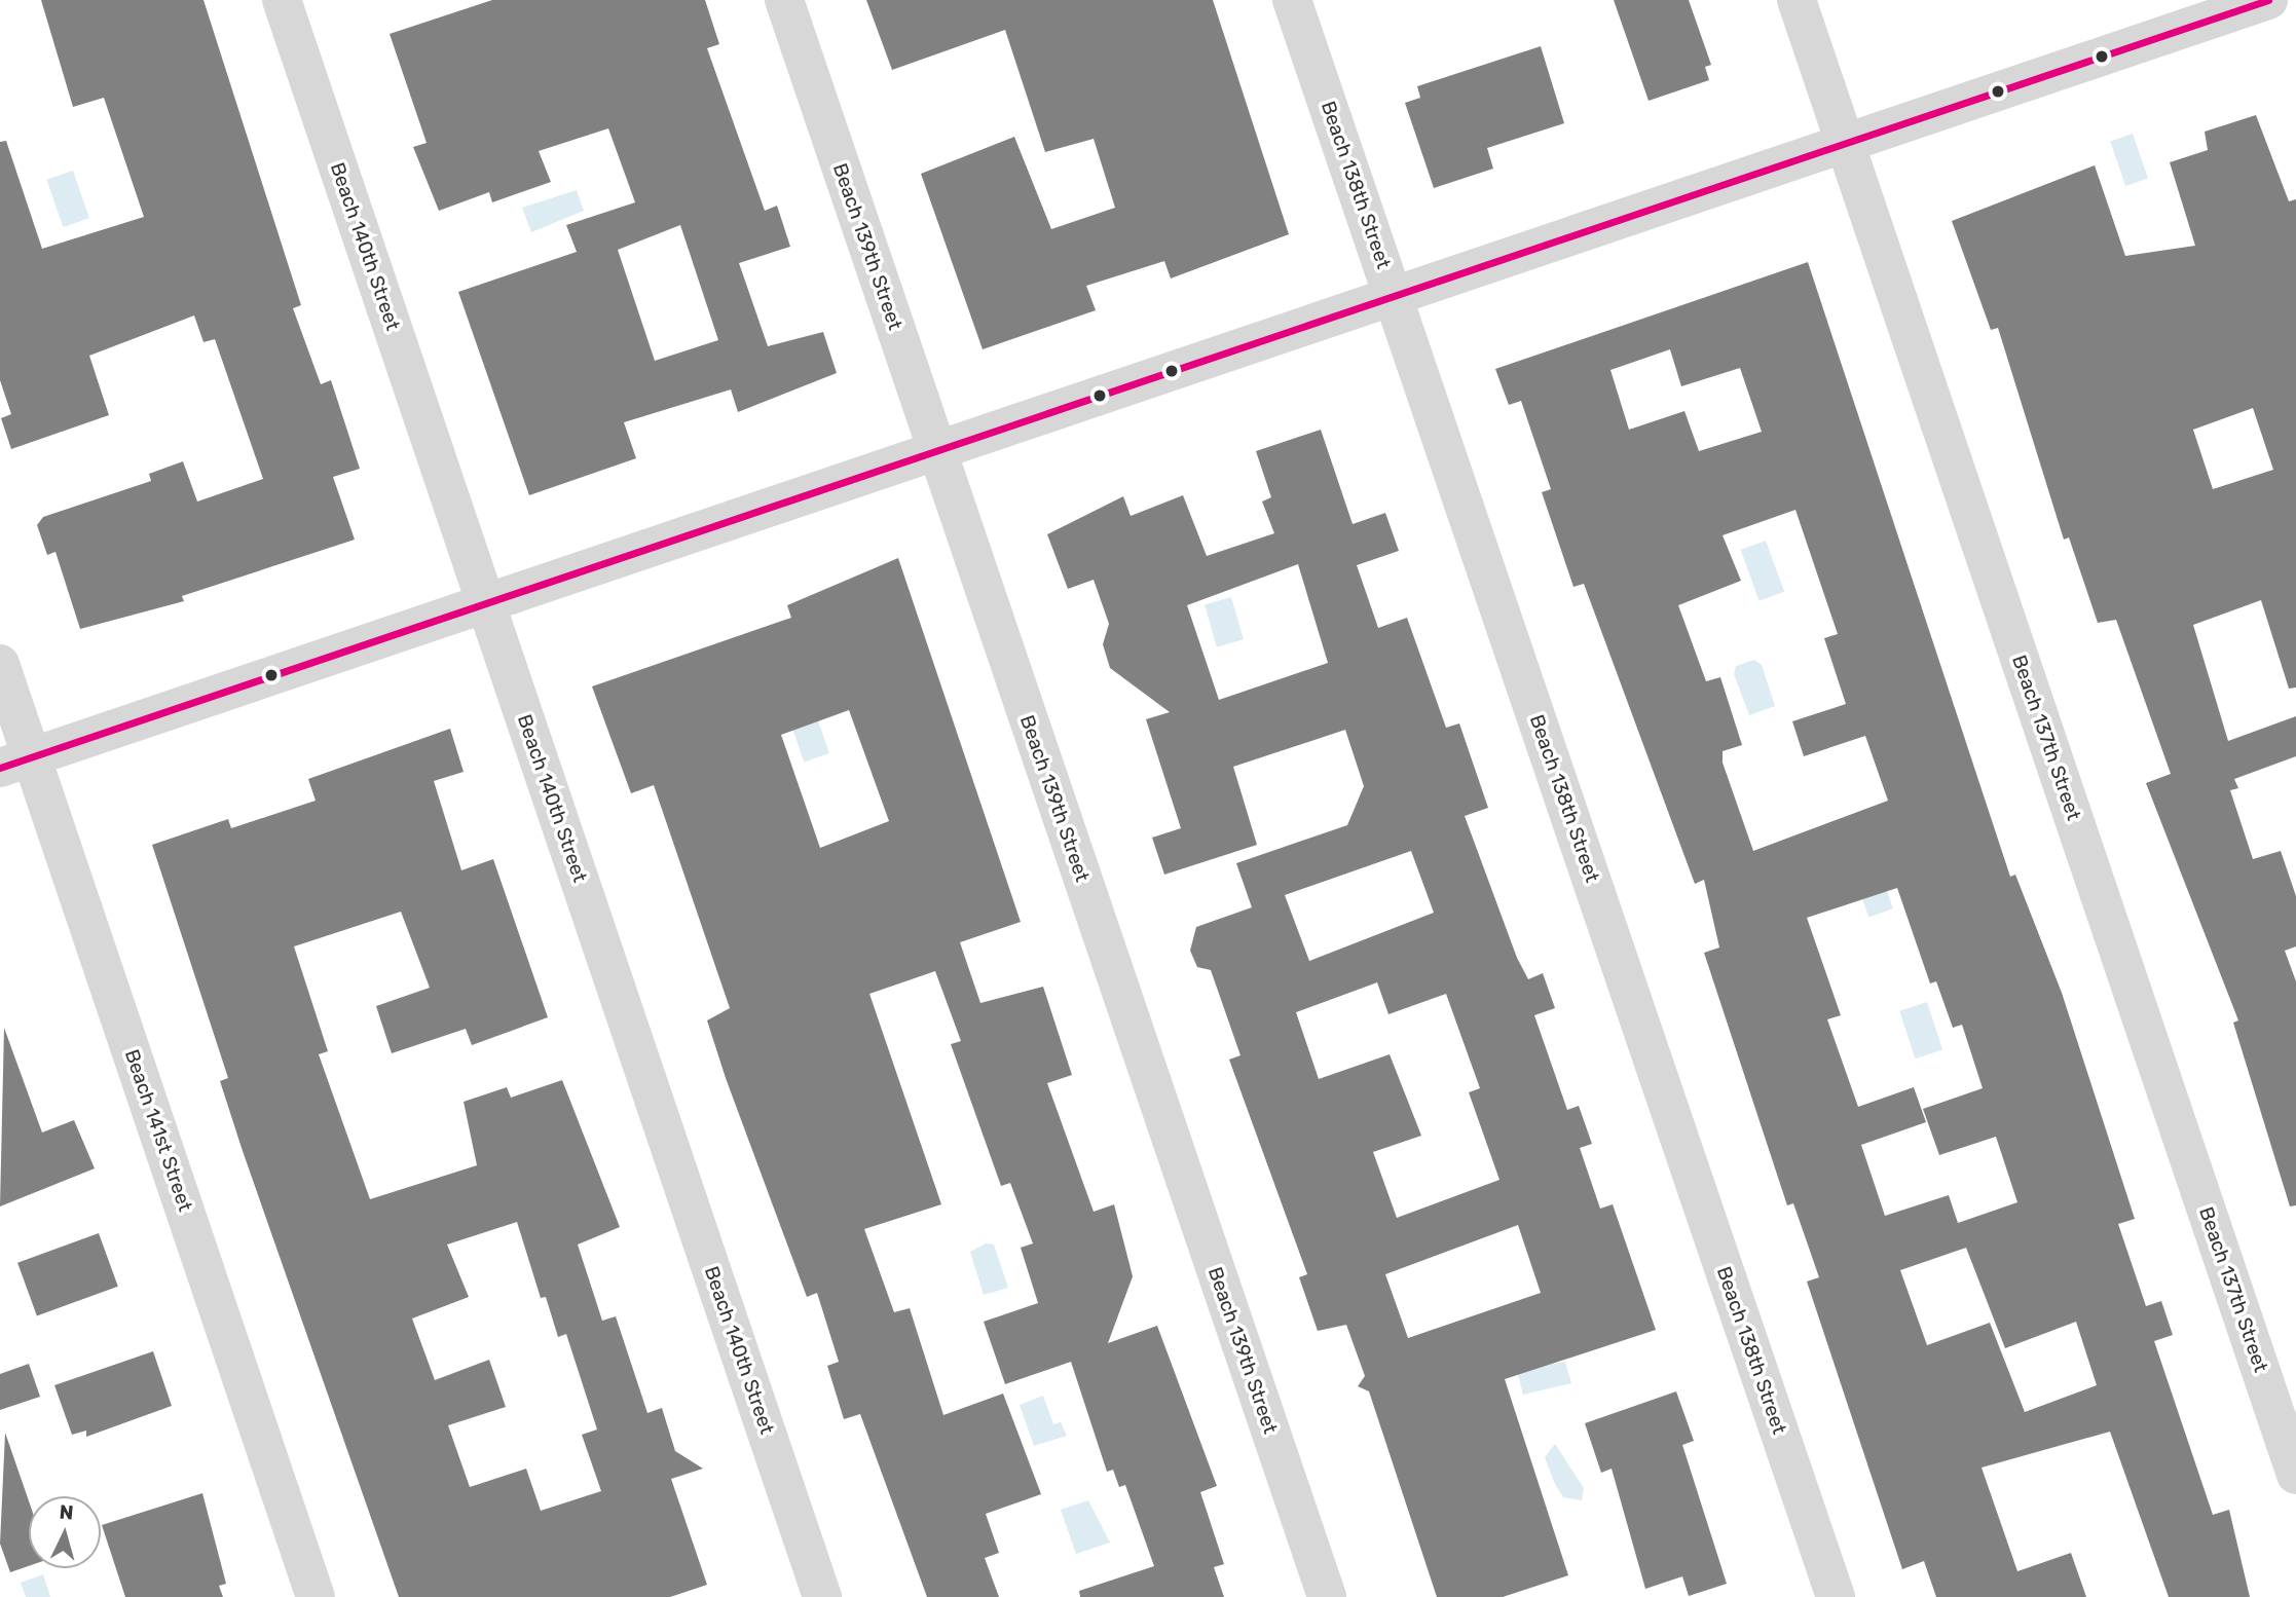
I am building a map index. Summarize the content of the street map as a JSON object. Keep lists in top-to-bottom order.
{
  "streets": {
    "street": [
      "Beach 138th Street",
      "Beach 140th Street",
      "Beach 139th Street",
      "Beach 137th Street",
      "Beach 141st Street"
    ]
  },
  "north": "top"
}
